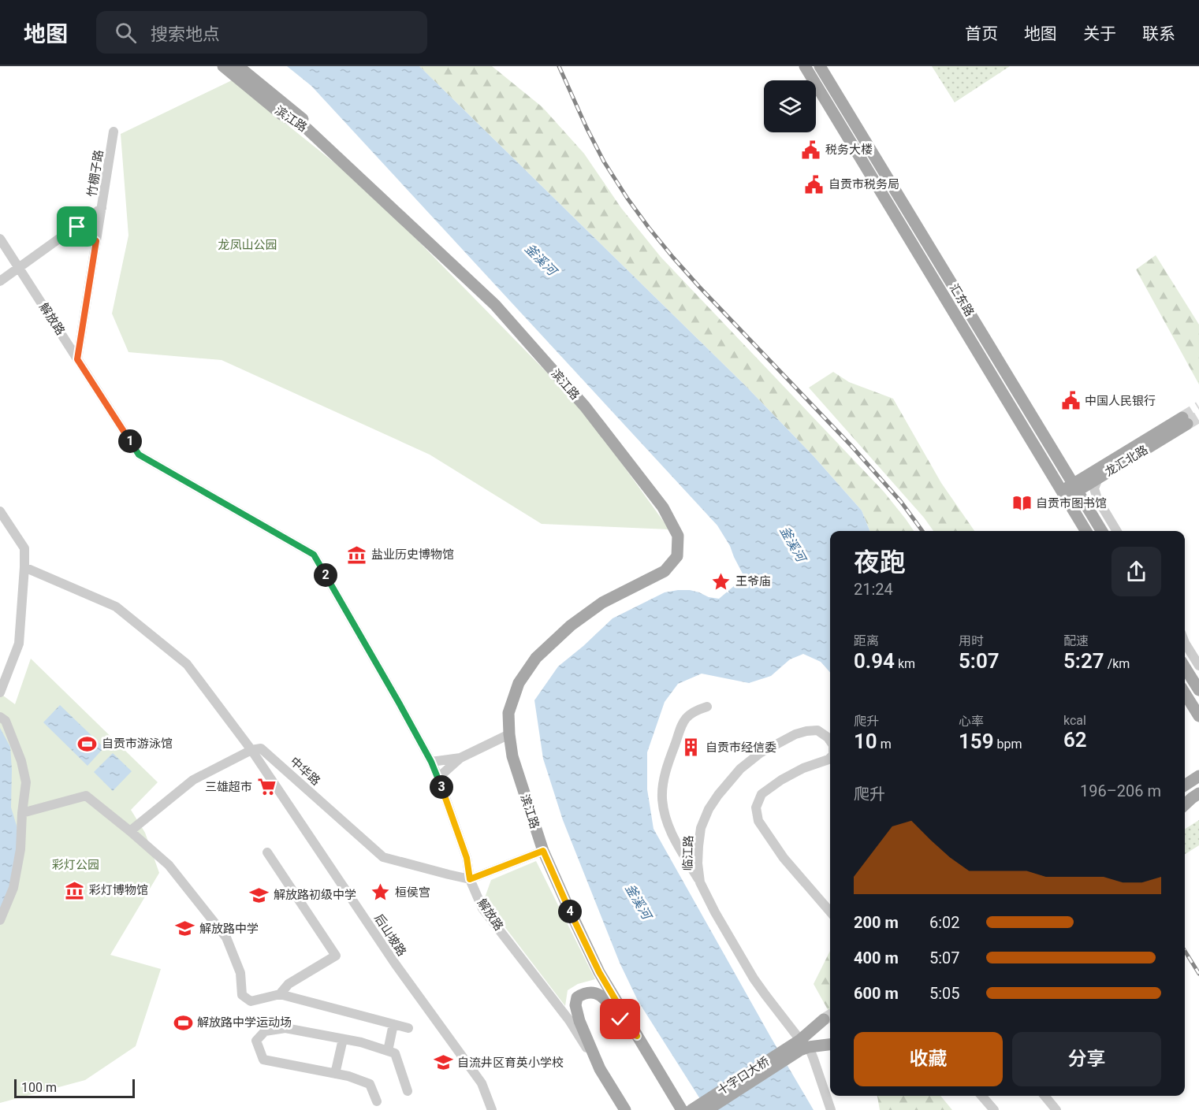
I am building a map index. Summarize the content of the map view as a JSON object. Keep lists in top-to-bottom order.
{
  "streets": {
    "main road": [
      "滨江路",
      "汇东路",
      "解放路",
      "龙汇北路",
      "十字口大桥"
    ],
    "street": [
      "竹棚子路",
      "中华路",
      "临江路",
      "后山坡路"
    ]
  },
  "crossings": [
    ["竹棚子路", "解放路"],
    ["汇东路", "龙汇北路"],
    ["解放路", "中华路"],
    ["中华路", "后山坡路"],
    ["临江路", "十字口大桥"]
  ],
  "water": ["釜溪河"],
  "parks": ["龙凤山公园", "彩灯公园"],
  "places": {
    "public building": ["税务大楼", "自贡市税务局", "中国人民银行"],
    "library": ["自贡市图书馆"],
    "museum": ["盐业历史博物馆", "彩灯博物馆"],
    "place": ["王爷庙", "桓侯宫"],
    "sports": ["自贡市游泳馆", "解放路中学运动场"],
    "building": ["自贡市经信委"],
    "supermarket": ["三雄超市"],
    "school or university": ["解放路初级中学", "解放路中学", "自流井区育英小学校"]
  },
  "scale_bar": "100 m",
  "page": {
    "header": "地图",
    "search": "搜索地点",
    "nav": [
      "首页",
      "地图",
      "关于",
      "联系"
    ],
    "pins": [
      "1",
      "2",
      "3",
      "4"
    ],
    "heading": ["夜跑", "21:24"],
    "stats": [
      ["距离", "0.94 km"],
      ["用时", "5:07"],
      ["配速", "5:27 /km"],
      ["爬升", "10 m"],
      ["心率", "159 bpm"],
      ["kcal", "62"]
    ],
    "chart": ["爬升", "196–206 m"],
    "list": [
      {
        "name": "200 m",
        "note": "6:02"
      },
      {
        "name": "400 m",
        "note": "5:07"
      },
      {
        "name": "600 m",
        "note": "5:05"
      }
    ],
    "buttons": ["收藏", "分享"],
    "scale": "100 m"
  }
}
